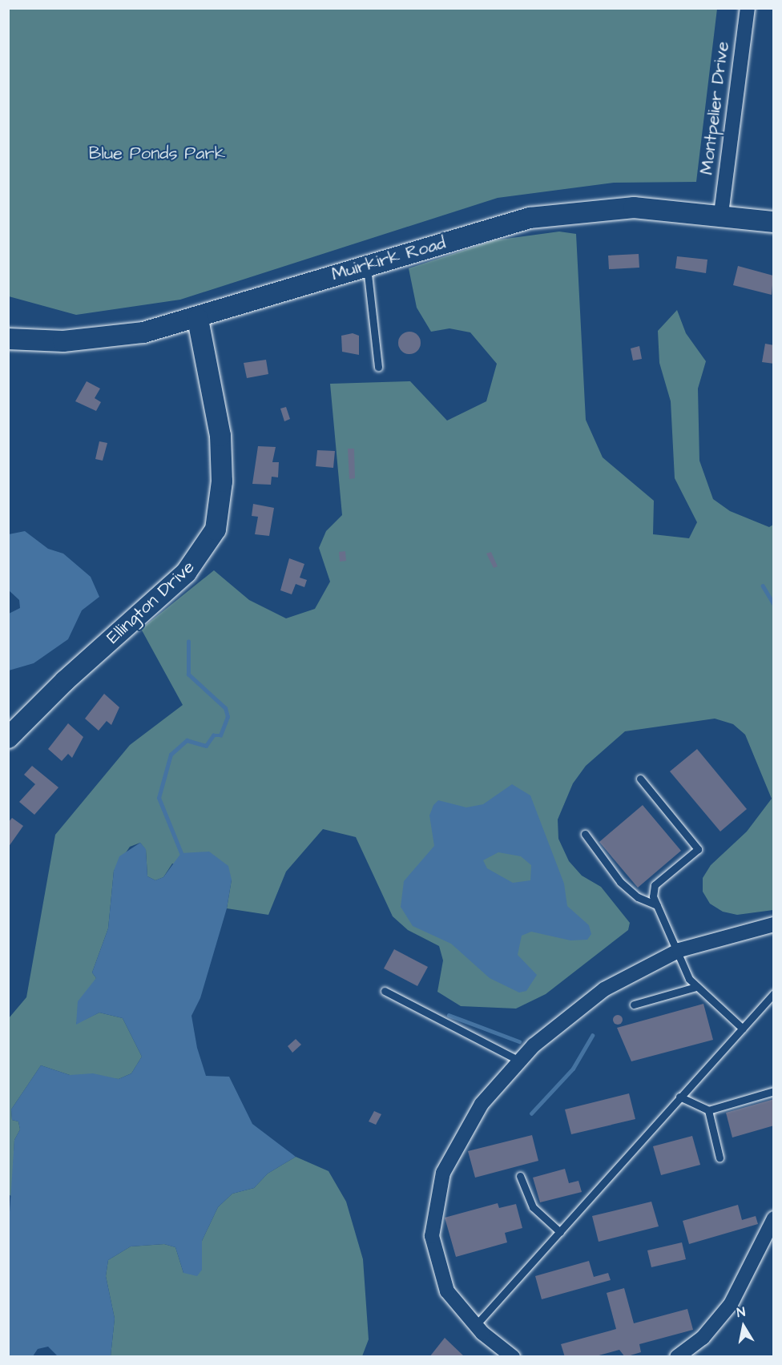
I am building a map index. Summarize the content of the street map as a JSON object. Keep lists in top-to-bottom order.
{
  "streets": {
    "main road": ["Muirkirk Road", "Ellington Drive"],
    "street": ["Montpelier Drive"]
  },
  "crossings": [
    ["Montpelier Drive", "Muirkirk Road"],
    ["Muirkirk Road", "Ellington Drive"]
  ],
  "parks": ["Blue Ponds Park"],
  "north": "top"
}
